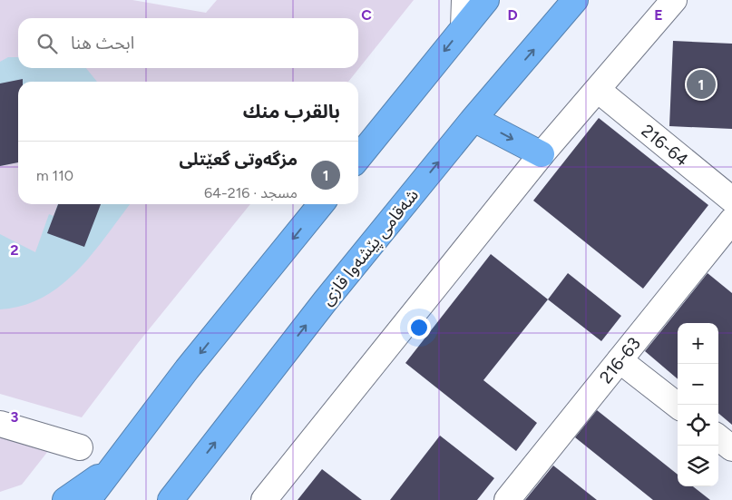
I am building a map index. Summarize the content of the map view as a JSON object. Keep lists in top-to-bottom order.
{
  "streets": {
    "highway": ["شەقامی پێشەوا قازی"],
    "street": ["216-64", "216-63"]
  },
  "page": {
    "search": "ابحث هنا",
    "pins": "1",
    "heading": "بالقرب منك",
    "list": [
      {
        "mark": "1",
        "name": "مزگەوتی گعێتلی",
        "note": "مسجد · 216-64",
        "value": "110 m"
      }
    ],
    "map_buttons": ["+", "−"]
  },
  "grid": {
    "columns": ["C", "D", "E"],
    "rows": ["2", "3"]
  }
}
